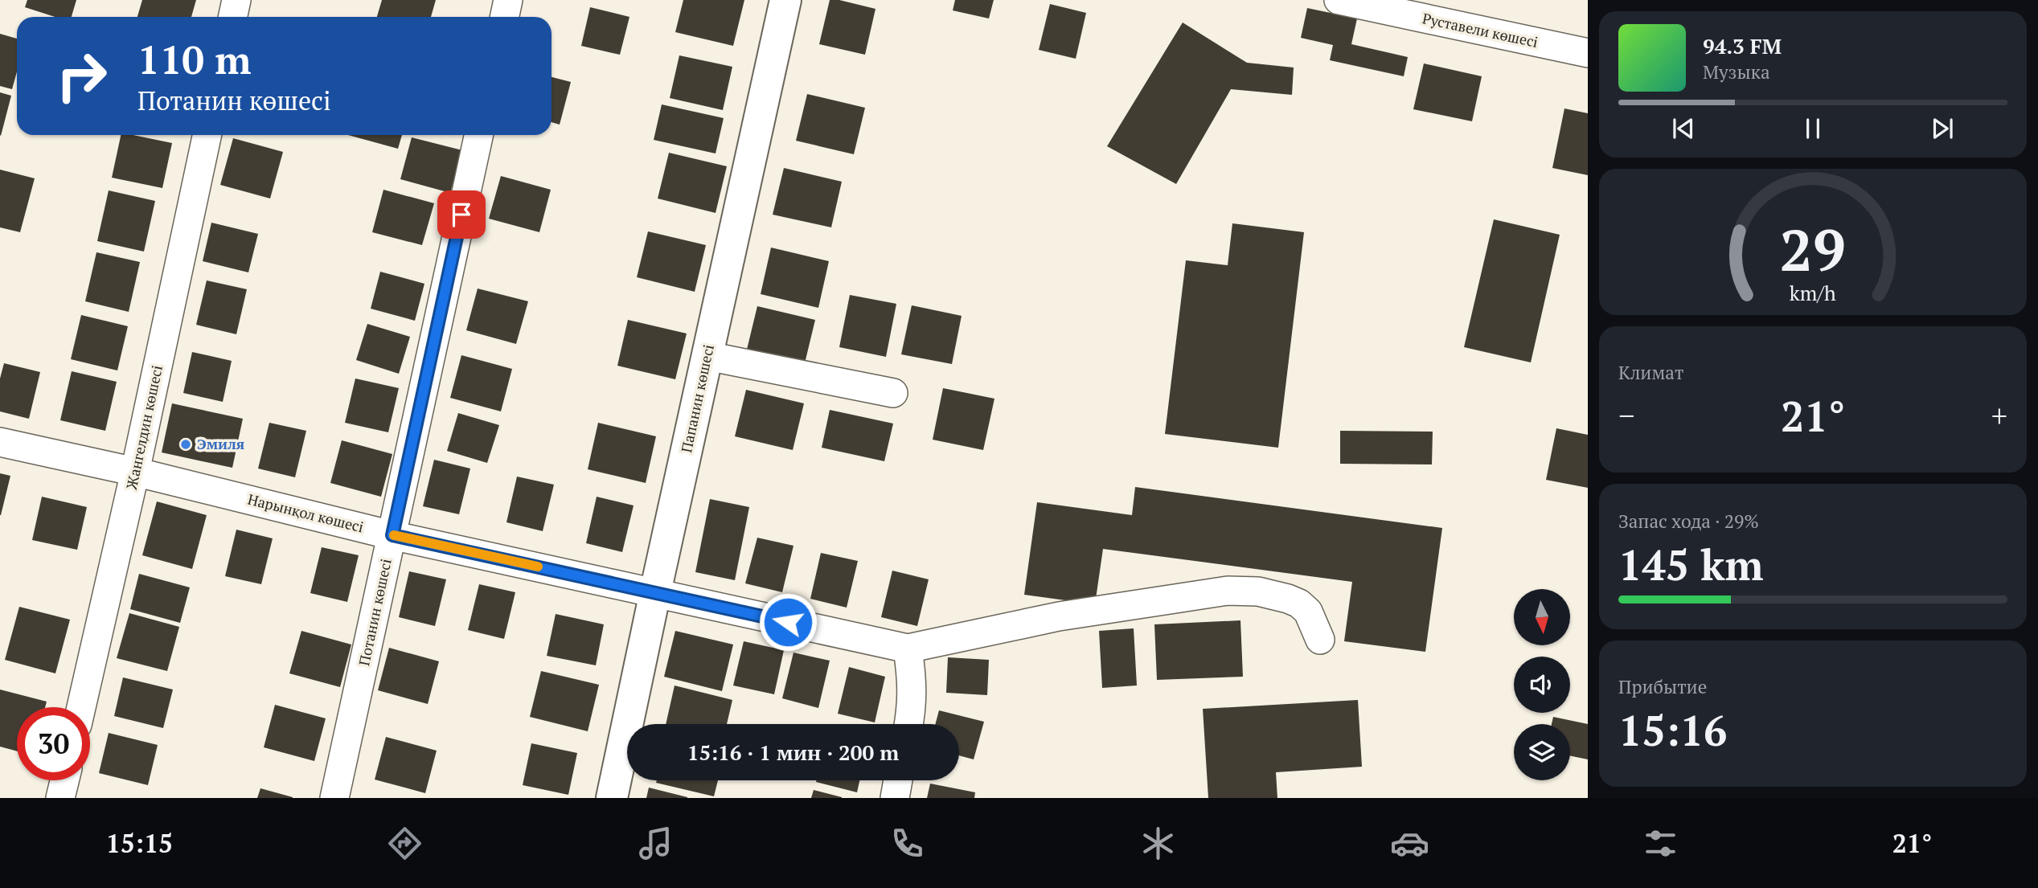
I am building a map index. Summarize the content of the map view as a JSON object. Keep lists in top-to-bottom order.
{
  "streets": {
    "main road": ["Папанин көшесі"],
    "street": [
      "Руставели көшесі",
      "Жангелдин көшесі",
      "Нарынқол көшесі",
      "Потанин көшесі"
    ]
  },
  "crossings": [
    ["Папанин көшесі", "Нарынқол көшесі"],
    ["Жангелдин көшесі", "Нарынқол көшесі"],
    ["Нарынқол көшесі", "Потанин көшесі"]
  ],
  "places": ["Эмиля"],
  "north": "bottom",
  "page": {
    "turn": ["110 m", "Потанин көшесі"],
    "song": ["94.3 FM", "Музыка"],
    "tile": [
      "Климат",
      ["Запас хода · 29%", "145 km"],
      ["Прибытие", "15:16"]
    ],
    "heat": ["−", "21°", "+"],
    "limit": "30",
    "trip": "15:16 · 1 мин · 200 m",
    "tabs": ["15:15", "21°"],
    "gauge": ["29", "km/h"]
  }
}
